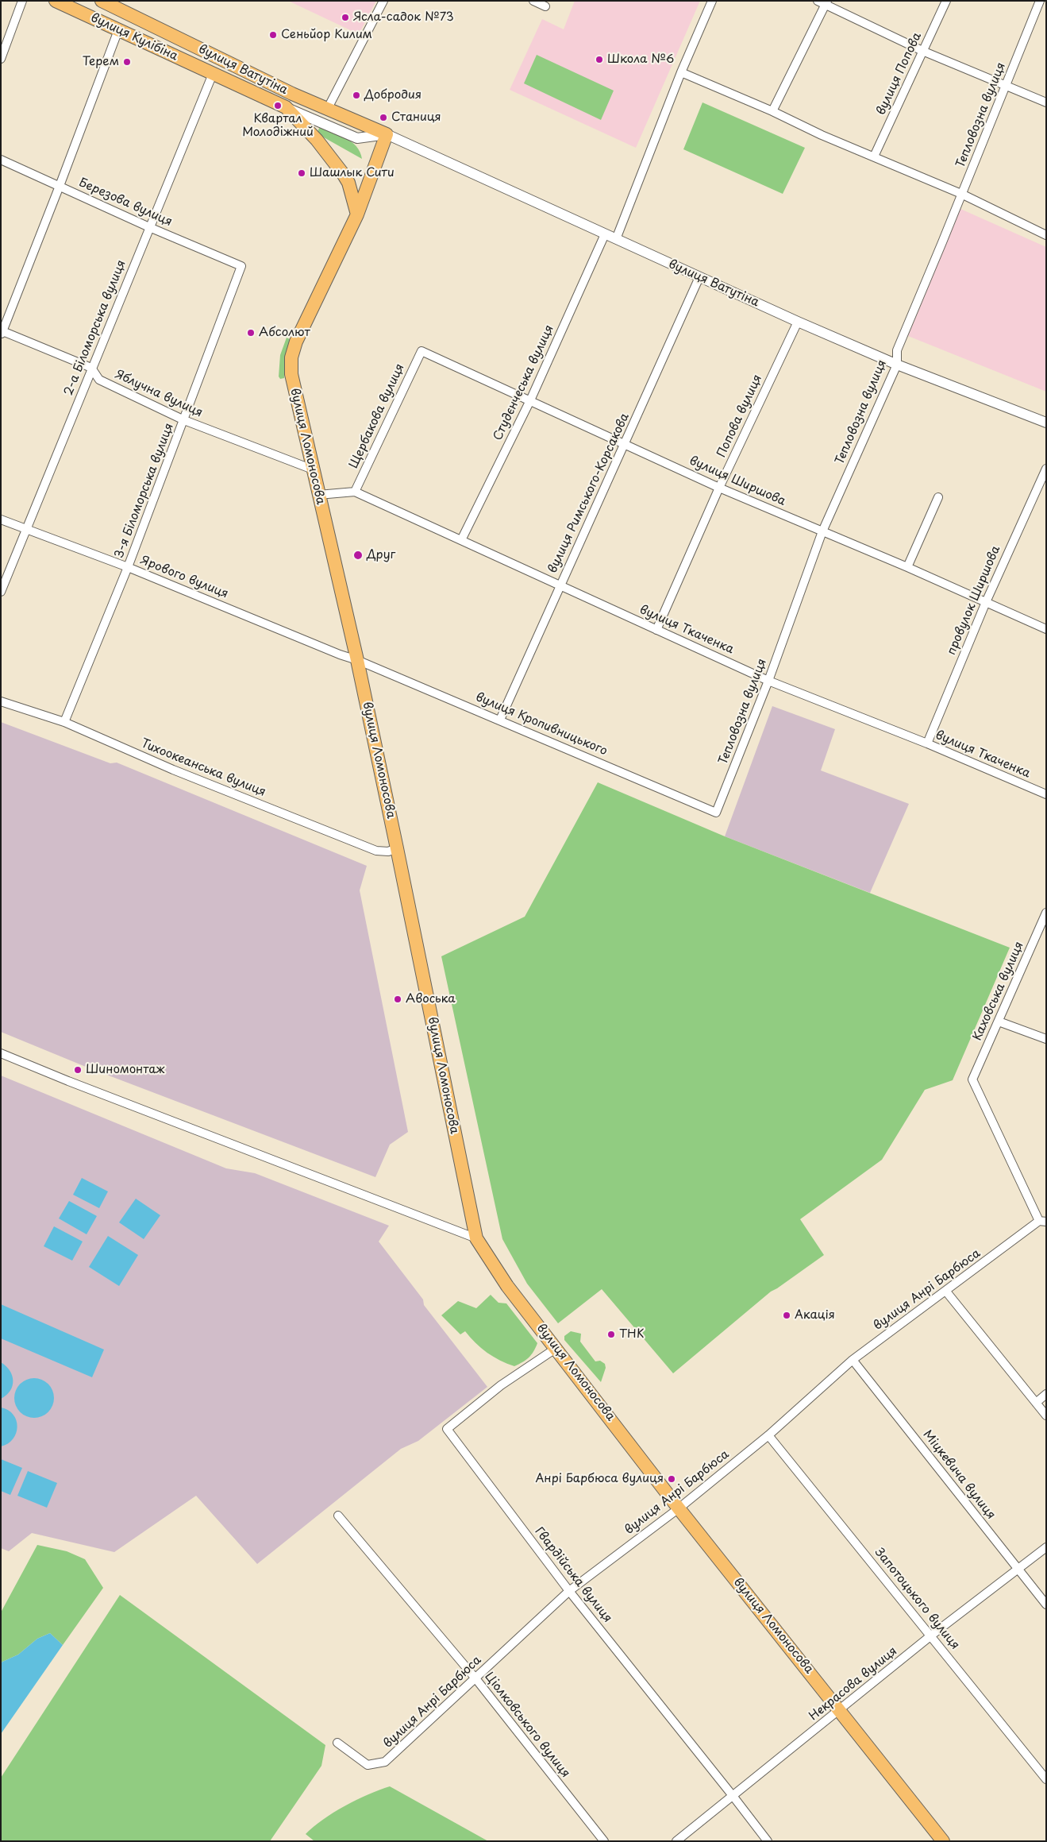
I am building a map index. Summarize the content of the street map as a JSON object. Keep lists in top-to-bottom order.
{
  "streets": {
    "main road": ["вулиця Кулібіна", "вулиця Ватутіна", "вулиця Ломоносова"],
    "street": [
      "вулиця Попова",
      "Тепловозна вулиця",
      "Березова вулиця",
      "2-а Біломорська вулиця",
      "Студєнчеська вулиця",
      "Яблучна вулиця",
      "Щербакова вулиця",
      "Попова вулиця",
      "вулиця Ширшова",
      "3-я Біломорська вулиця",
      "вулиця Римського-Корсакова",
      "Ярового вулиця",
      "провулок Ширшова",
      "вулиця Ткаченка",
      "вулиця Кропивницького",
      "Тихоокеанська вулиця",
      "Каховська вулиця",
      "вулиця Анрі Барбюса",
      "Міцкевича вулиця",
      "Гвардійська вулиця",
      "Запотоцького вулиця",
      "Некрасова вулиця",
      "Ціолковського вулиця"
    ]
  },
  "crossings": [
    ["вулиця Кулібіна", "вулиця Ватутіна"],
    ["вулиця Кулібіна", "2-а Біломорська вулиця"],
    ["вулиця Ватутіна", "Тепловозна вулиця"],
    ["вулиця Ватутіна", "2-а Біломорська вулиця"],
    ["вулиця Ватутіна", "Студєнчеська вулиця"],
    ["вулиця Ватутіна", "Попова вулиця"],
    ["вулиця Ватутіна", "вулиця Ломоносова"],
    ["вулиця Ватутіна", "вулиця Римського-Корсакова"],
    ["Тепловозна вулиця", "вулиця Ширшова"],
    ["Тепловозна вулиця", "вулиця Ткаченка"],
    ["Тепловозна вулиця", "вулиця Кропивницького"],
    ["Березова вулиця", "2-а Біломорська вулиця"],
    ["Березова вулиця", "3-я Біломорська вулиця"],
    ["2-а Біломорська вулиця", "Яблучна вулиця"],
    ["2-а Біломорська вулиця", "Ярового вулиця"],
    ["Студєнчеська вулиця", "вулиця Ширшова"],
    ["Студєнчеська вулиця", "вулиця Ткаченка"],
    ["Яблучна вулиця", "вулиця Ломоносова"],
    ["Яблучна вулиця", "3-я Біломорська вулиця"],
    ["Щербакова вулиця", "вулиця Ширшова"],
    ["Щербакова вулиця", "вулиця Ткаченка"],
    ["Попова вулиця", "вулиця Ширшова"],
    ["Попова вулиця", "вулиця Ткаченка"],
    ["вулиця Ломоносова", "Ярового вулиця"],
    ["вулиця Ломоносова", "вулиця Ткаченка"],
    ["вулиця Ломоносова", "вулиця Кропивницького"],
    ["вулиця Ломоносова", "Тихоокеанська вулиця"],
    ["вулиця Ломоносова", "вулиця Анрі Барбюса"],
    ["вулиця Ломоносова", "Гвардійська вулиця"],
    ["вулиця Ломоносова", "Некрасова вулиця"],
    ["вулиця Ширшова", "вулиця Римського-Корсакова"],
    ["вулиця Ширшова", "провулок Ширшова"],
    ["3-я Біломорська вулиця", "Ярового вулиця"],
    ["3-я Біломорська вулиця", "Тихоокеанська вулиця"],
    ["вулиця Римського-Корсакова", "вулиця Ткаченка"],
    ["вулиця Римського-Корсакова", "вулиця Кропивницького"],
    ["Ярового вулиця", "вулиця Кропивницького"],
    ["провулок Ширшова", "вулиця Ткаченка"],
    ["Каховська вулиця", "вулиця Анрі Барбюса"],
    ["вулиця Анрі Барбюса", "Міцкевича вулиця"],
    ["вулиця Анрі Барбюса", "Гвардійська вулиця"],
    ["вулиця Анрі Барбюса", "Запотоцького вулиця"],
    ["вулиця Анрі Барбюса", "Ціолковського вулиця"],
    ["Міцкевича вулиця", "Некрасова вулиця"],
    ["Гвардійська вулиця", "Некрасова вулиця"],
    ["Запотоцького вулиця", "Некрасова вулиця"]
  ],
  "places": [
    "Ясла-садок №73",
    "Сеньйор Килим",
    "Школа №6",
    "Терем",
    "Добродия",
    "Квартал Молодіжний",
    "Станиця",
    "Шашлык Сити",
    "Абсолют",
    "Друг",
    "Авоська",
    "Шиномонтаж",
    "Акація",
    "ТНК",
    "Анрі Барбюса вулиця"
  ]
}
